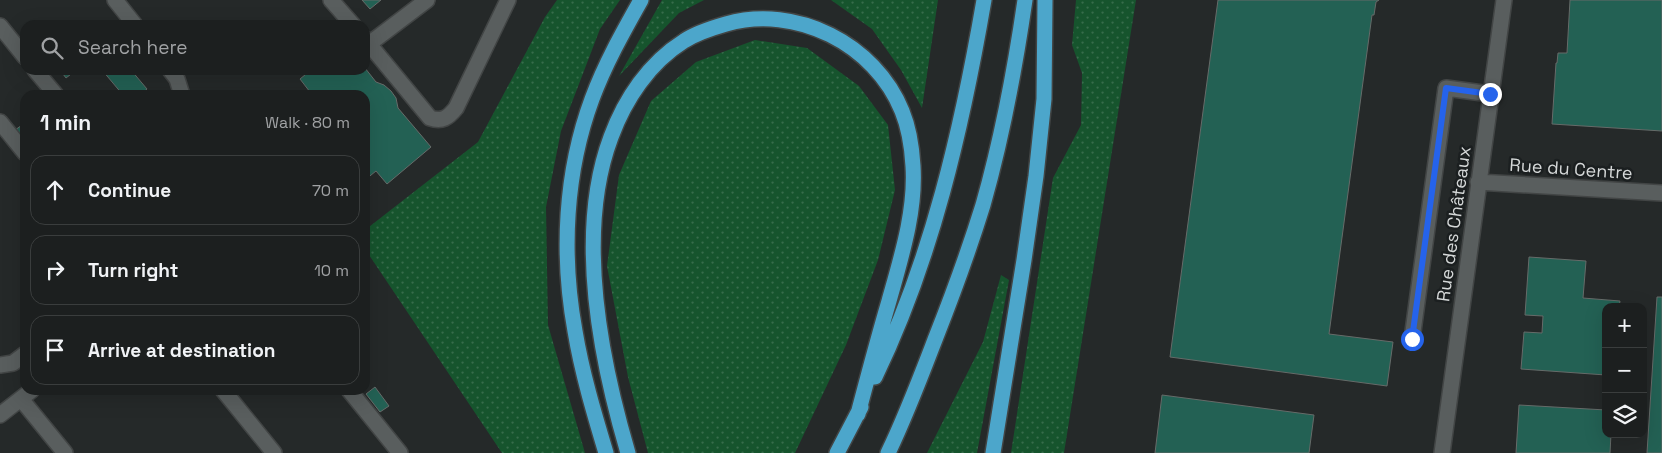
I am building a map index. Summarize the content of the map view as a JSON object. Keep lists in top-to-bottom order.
{
  "streets": {
    "street": ["Rue du Centre", "Rue des Châteaux"]
  },
  "crossings": [
    ["Rue du Centre", "Rue des Châteaux"]
  ],
  "page": {
    "search": "Search here",
    "heading": ["1 min", "Walk · 80 m"],
    "list": [
      ["Continue", "70 m"],
      ["Turn right", "10 m"],
      "Arrive at destination"
    ],
    "map_buttons": ["+", "−"]
  }
}
